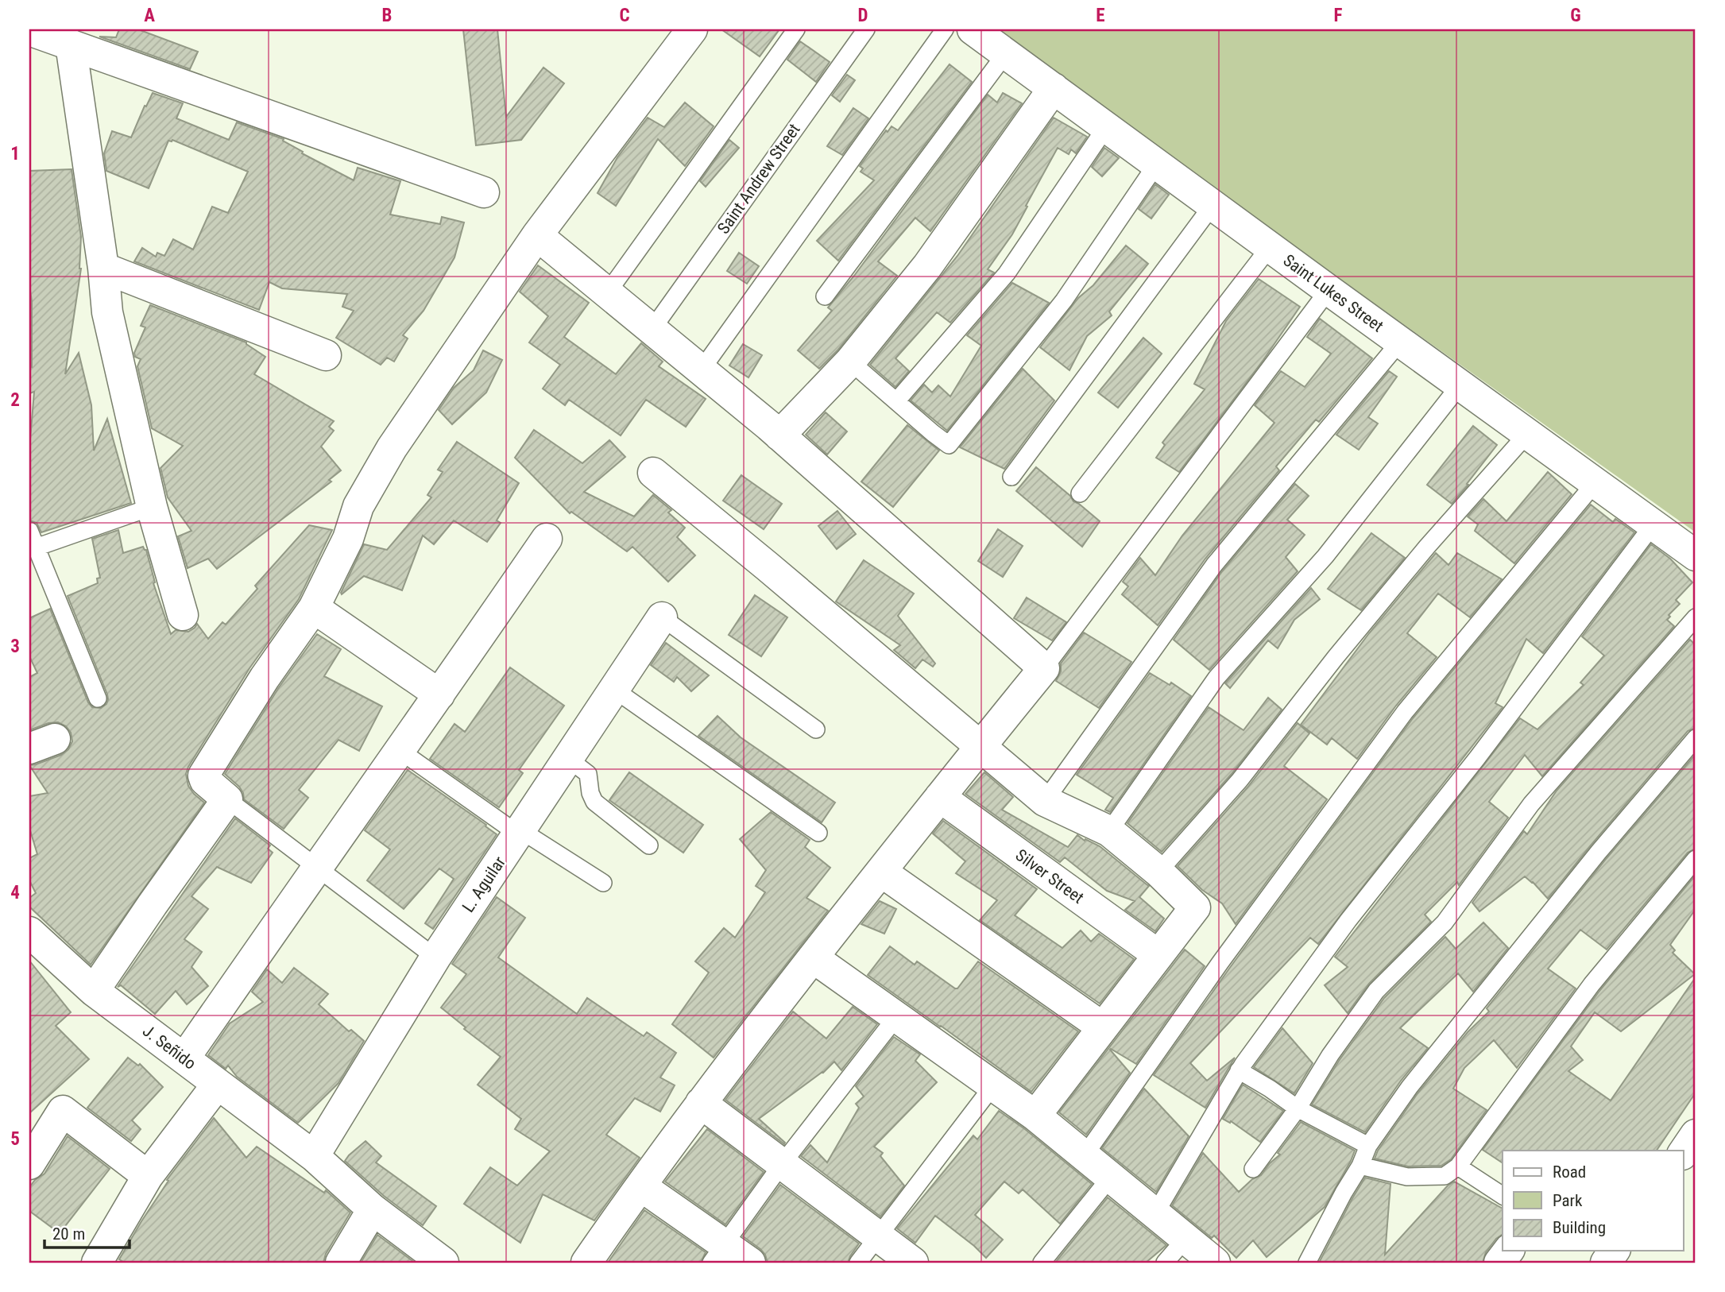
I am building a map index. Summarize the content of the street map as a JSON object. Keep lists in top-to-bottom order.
{
  "streets": {
    "street": [
      "Saint Lukes Street",
      "Silver Street",
      "L. Aguilar",
      "J. Señido"
    ],
    "lane": ["Saint Andrew Street"]
  },
  "crossings": [
    ["L. Aguilar", "J. Señido"]
  ],
  "legend": ["Road", "Park", "Building"],
  "scale_bar": "20 m",
  "grid": {
    "columns": [
      "A",
      "B",
      "C",
      "D",
      "E",
      "F",
      "G"
    ],
    "rows": [
      "1",
      "2",
      "3",
      "4",
      "5"
    ]
  }
}
